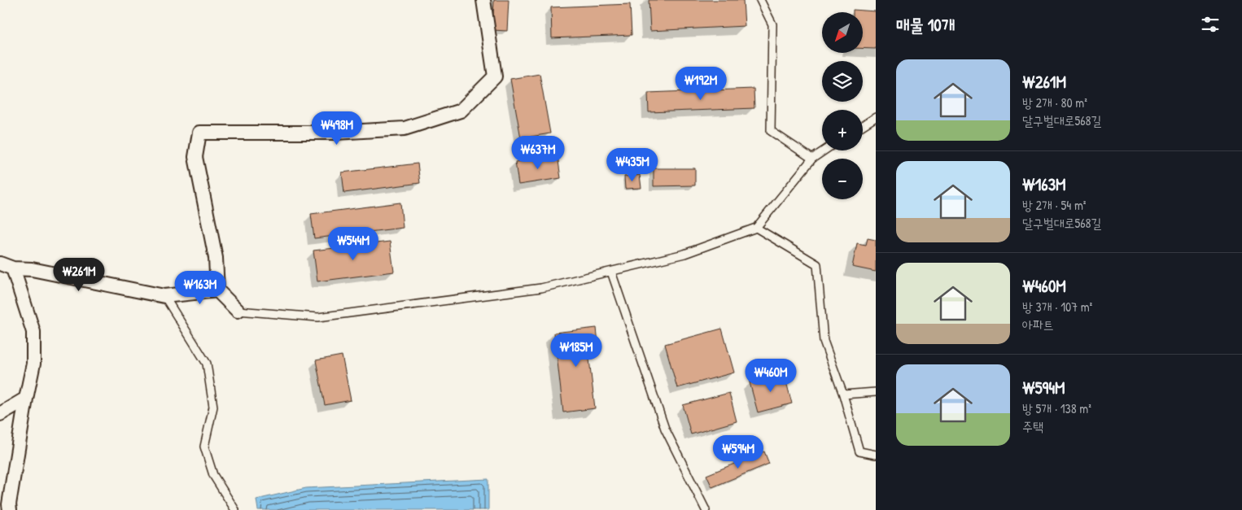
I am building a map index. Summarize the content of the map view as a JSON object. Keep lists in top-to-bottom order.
{
  "north": "bottom left",
  "page": {
    "heading": "매물 10개",
    "map_buttons": ["+", "−"],
    "list": [
      {
        "name": "₩261M",
        "note": "방 2개 · 80 m² · 달구벌대로568길"
      },
      {
        "name": "₩163M",
        "note": "방 2개 · 54 m² · 달구벌대로568길"
      },
      {
        "name": "₩460M",
        "note": "방 3개 · 107 m² · 아파트"
      },
      {
        "name": "₩594M",
        "note": "방 5개 · 138 m² · 주택"
      }
    ],
    "price": [
      "₩192M",
      "₩498M",
      "₩637M",
      "₩435M",
      "₩544M",
      "₩261M",
      "₩163M",
      "₩185M",
      "₩460M",
      "₩594M"
    ]
  }
}
